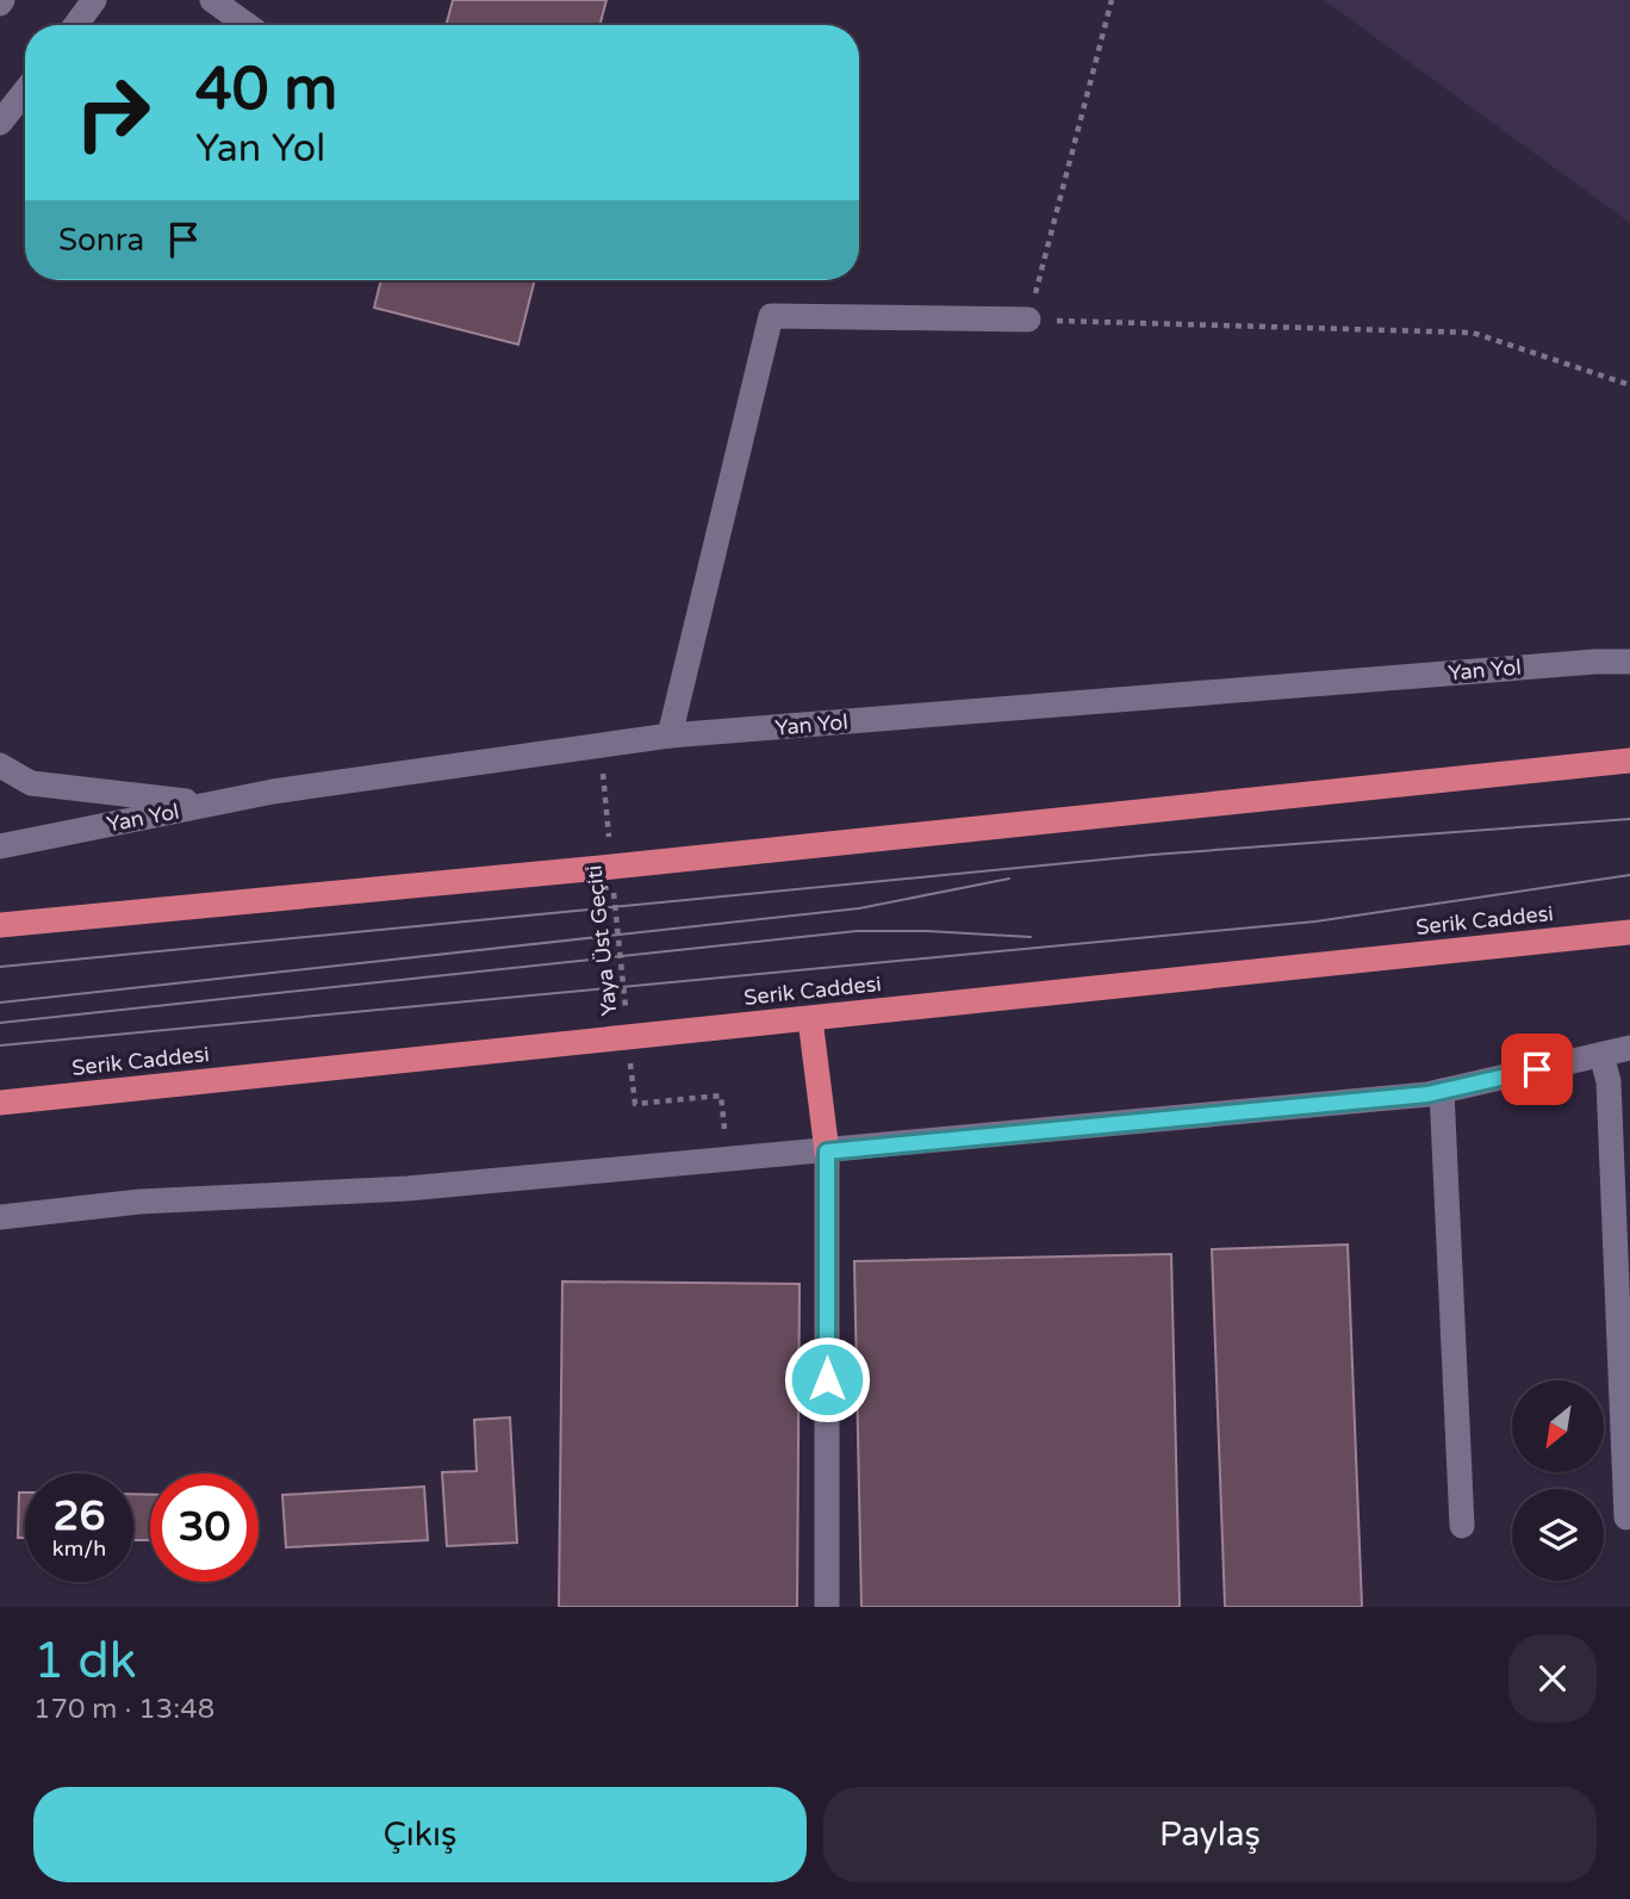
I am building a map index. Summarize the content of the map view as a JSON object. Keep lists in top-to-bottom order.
{
  "streets": {
    "highway": ["Serik Caddesi"],
    "street": ["Yan Yol"],
    "path": ["Yaya Üst Geçiti"]
  },
  "north": "bottom left",
  "page": {
    "turn": ["40 m", "Yan Yol"],
    "then": "Sonra",
    "speed": "26 km/h",
    "limit": "30",
    "heading": ["1 dk", "170 m · 13:48"],
    "buttons": ["Çıkış", "Paylaş"]
  }
}
